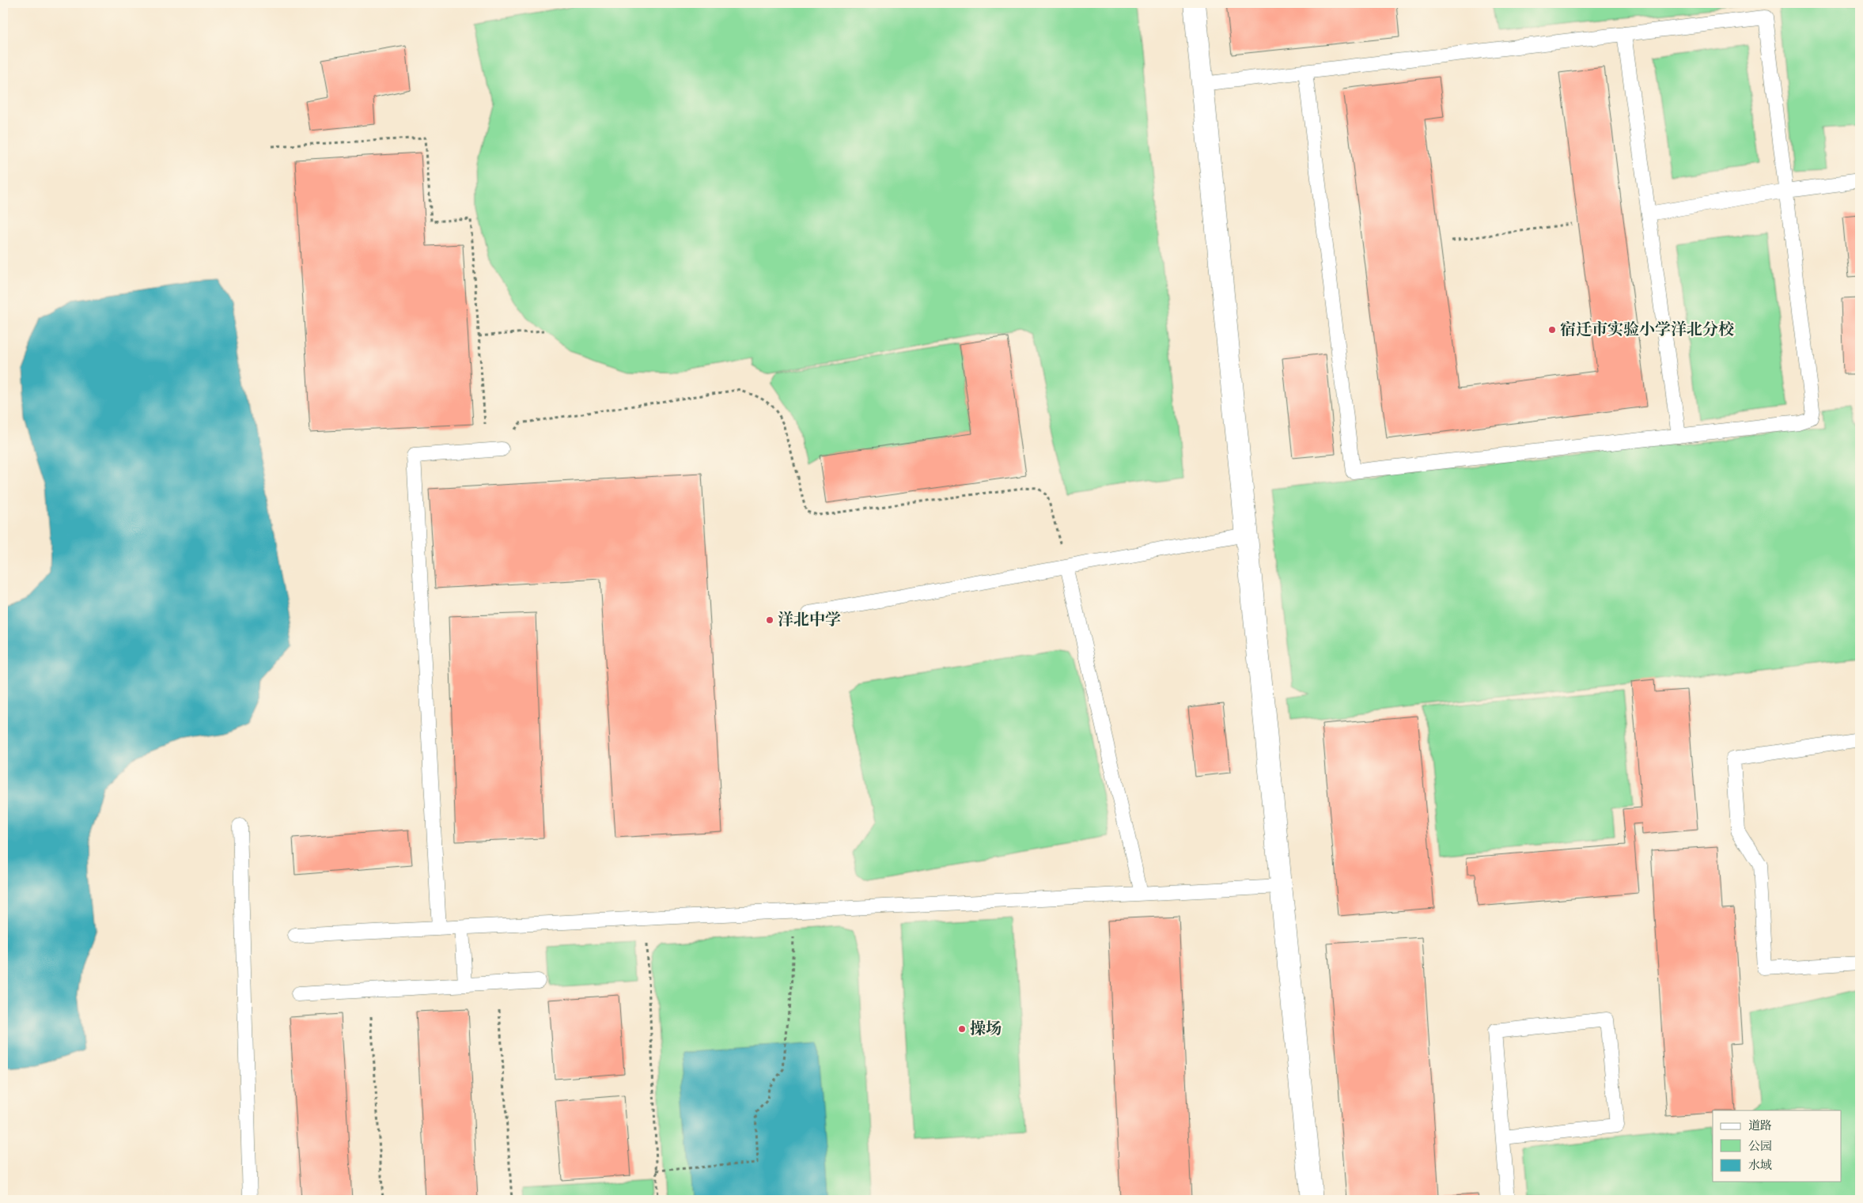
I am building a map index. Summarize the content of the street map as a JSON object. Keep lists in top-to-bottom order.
{
  "places": ["宿迁市实验小学洋北分校", "洋北中学", "操场"],
  "legend": ["道路", "公园", "水域"]
}
